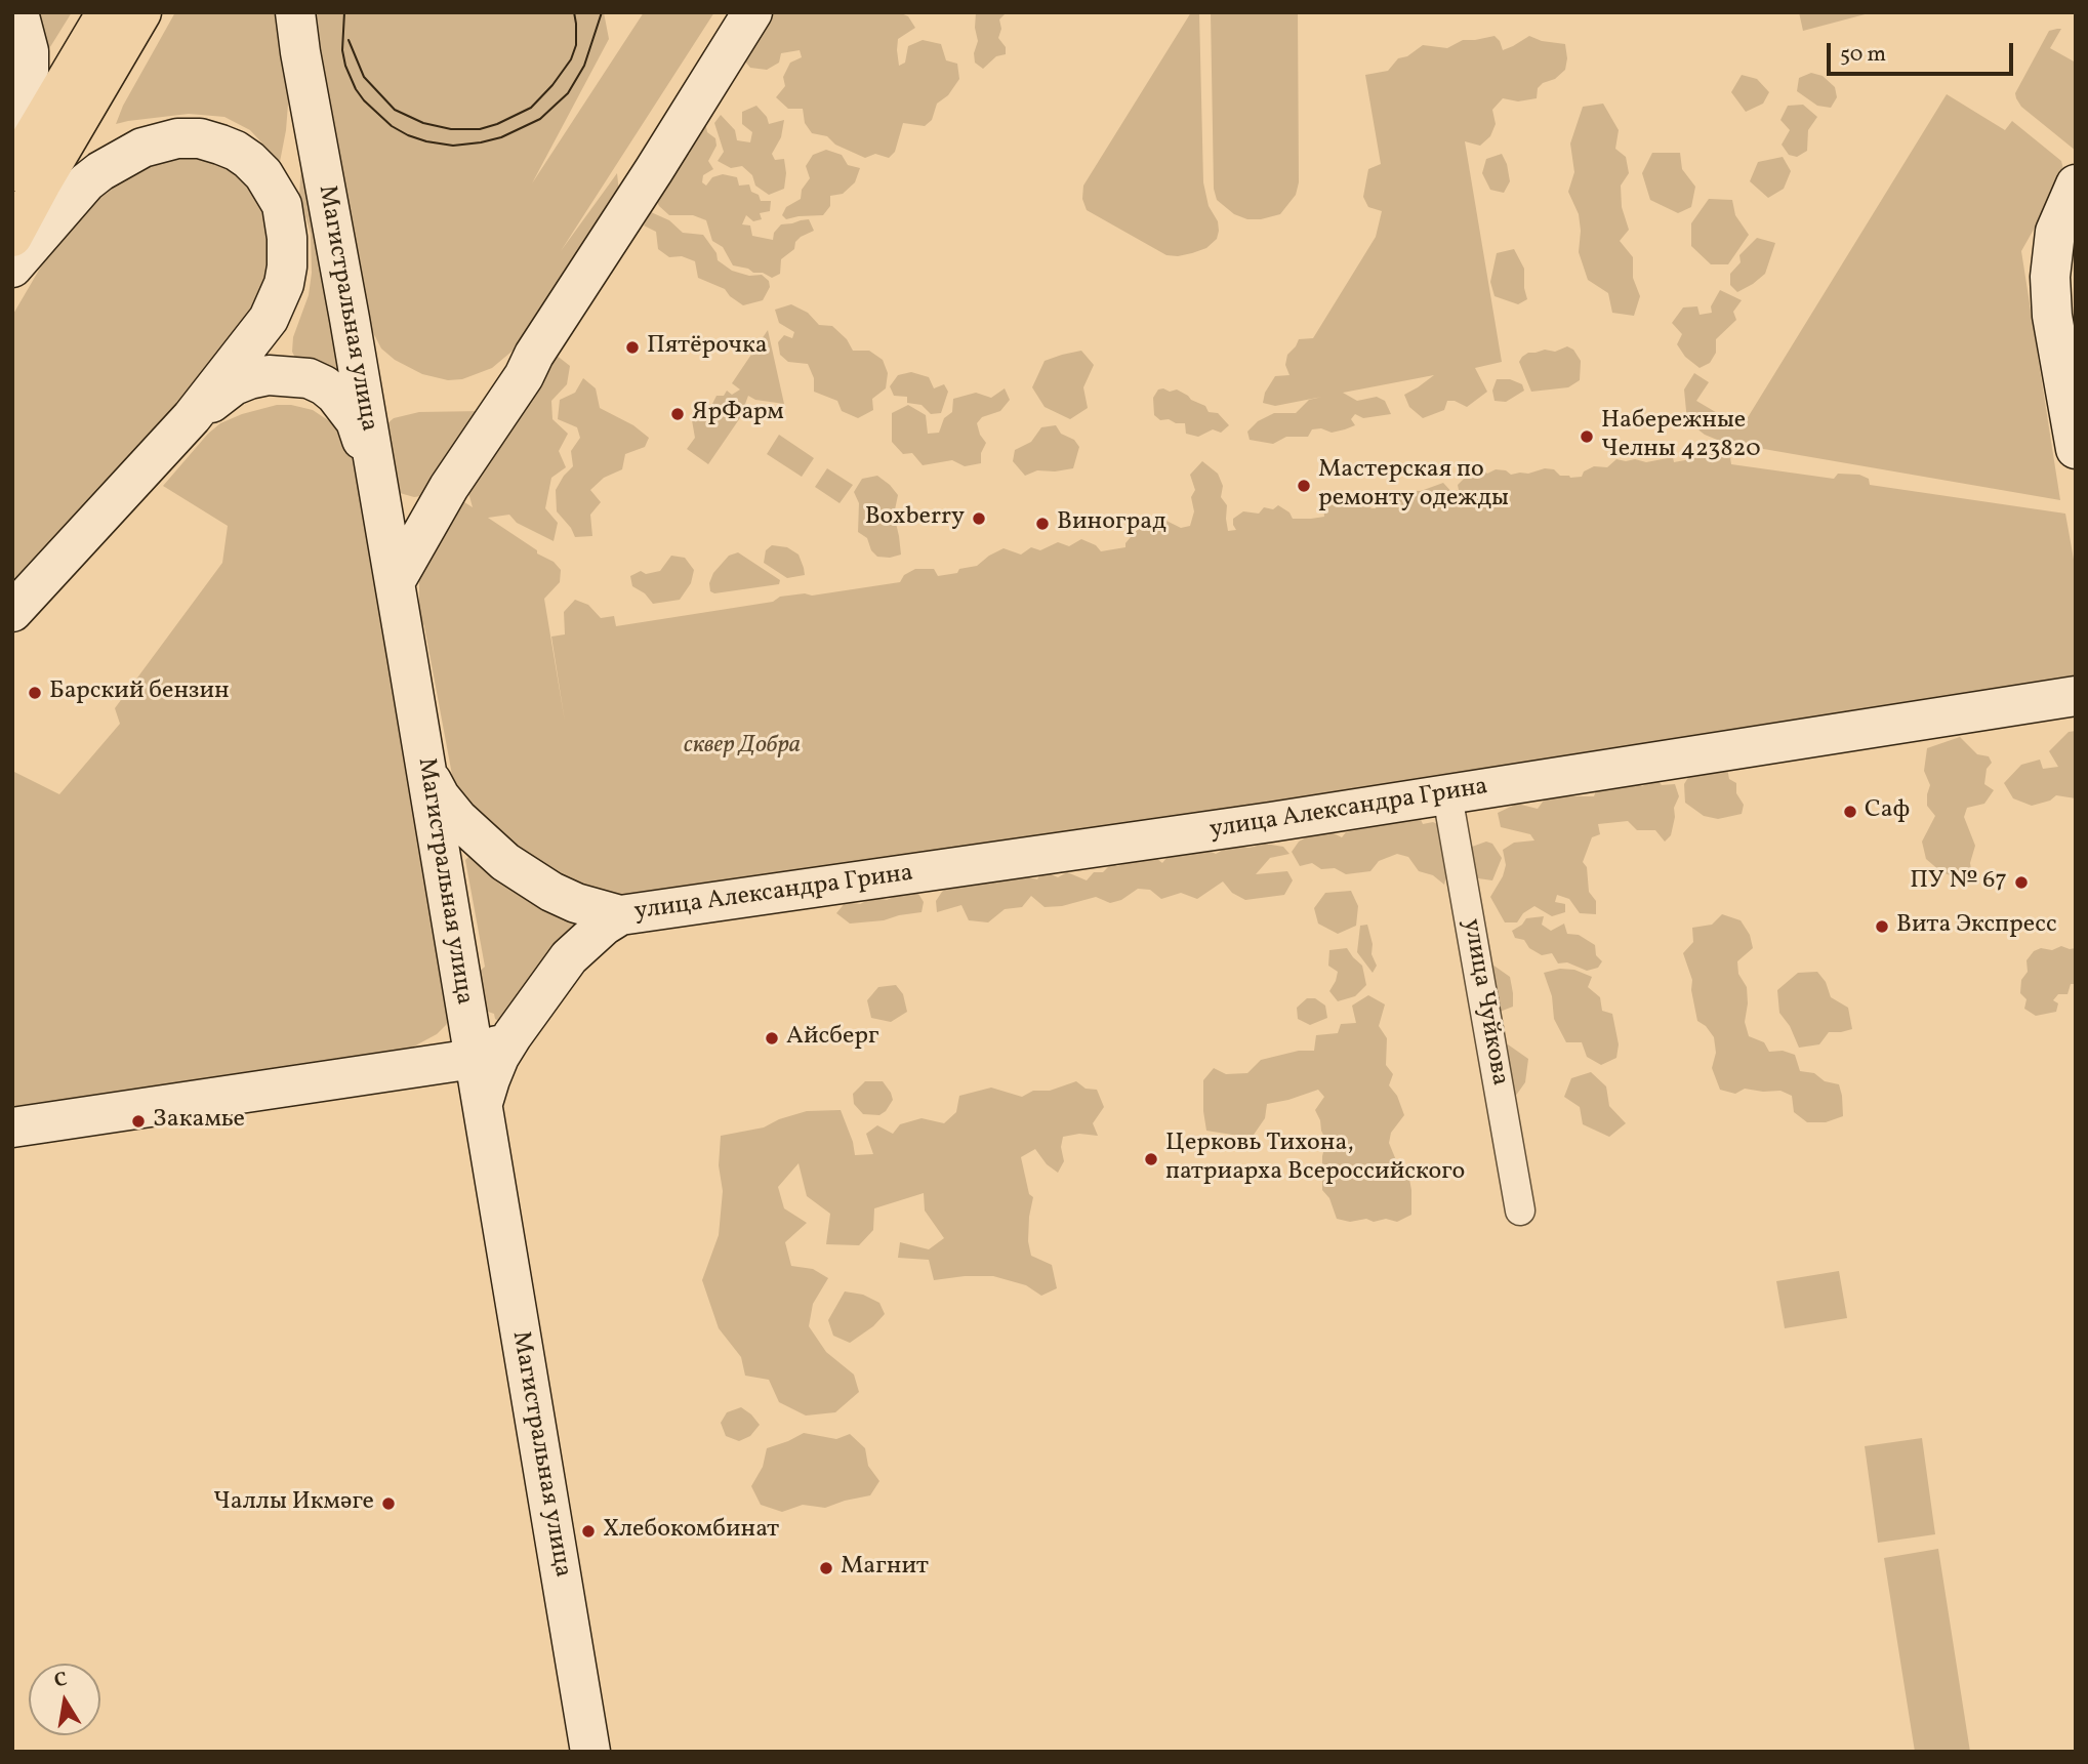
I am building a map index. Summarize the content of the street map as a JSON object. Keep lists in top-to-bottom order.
{
  "streets": {
    "main road": ["Магистральная улица", "улица Александра Грина"],
    "street": ["улица Чуйкова"]
  },
  "crossings": [
    ["улица Александра Грина", "улица Чуйкова"]
  ],
  "parks": ["сквер Добра"],
  "places": [
    "Пятёрочка",
    "ЯрФарм",
    "Набережные Челны 423820",
    "Мастерская по ремонту одежды",
    "Boxberry",
    "Виноград",
    "Барский бензин",
    "Саф",
    "ПУ № 67",
    "Вита Экспресс",
    "Айсберг",
    "Закамье",
    "Церковь Тихона, патриарха Всероссийского",
    "Чаллы Икмәге",
    "Хлебокомбинат",
    "Магнит"
  ],
  "scale_bar": "50 m",
  "north": "top"
}
